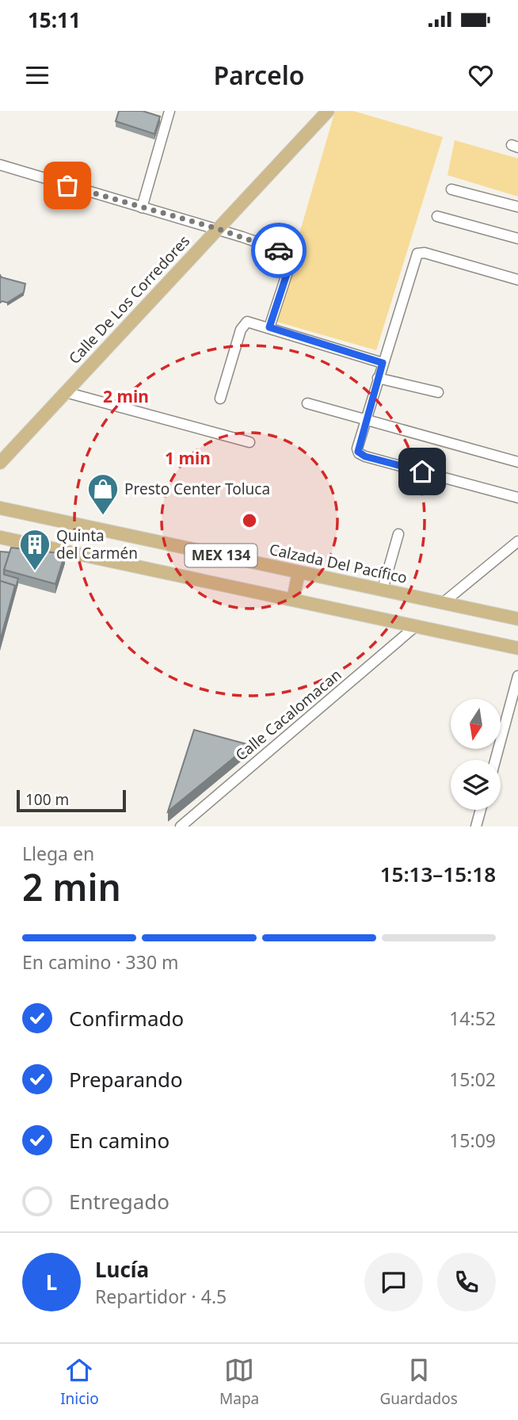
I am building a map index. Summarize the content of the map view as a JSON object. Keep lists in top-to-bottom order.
{
  "streets": {
    "main road": ["Calle De Los Corredores", "MEX 134", "Calzada Del Pacífico"],
    "street": ["Calle Cacalomacan"]
  },
  "crossings": [
    ["MEX 134", "Calzada Del Pacífico"],
    ["MEX 134", "Calle Cacalomacan"]
  ],
  "places": {
    "shop": ["Presto Center Toluca"],
    "building": ["Quinta del Carmén"]
  },
  "scale_bar": "100 m",
  "north": "bottom",
  "page": {
    "status": "15:11",
    "header": "Parcelo",
    "scale": "100 m",
    "heading": ["2 min", "Llega en", "15:13–15:18"],
    "panel": ["Lucía", "Repartidor · 4.5"],
    "bar": "En camino · 330 m",
    "list": [
      ["Confirmado", "14:52"],
      ["Preparando", "15:02"],
      ["En camino", "15:09"],
      "Entregado"
    ],
    "round": "L",
    "tabs": ["Inicio", "Mapa", "Guardados"]
  },
  "rings": ["2 min", "1 min"]
}
